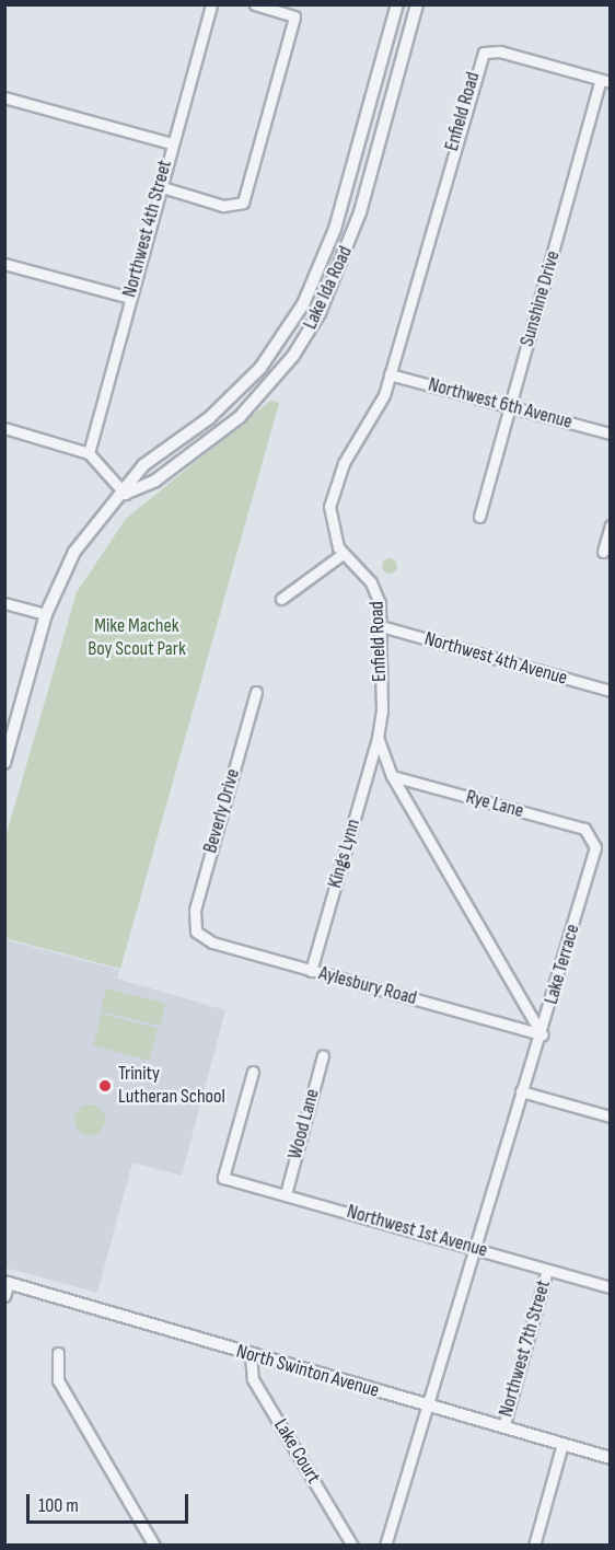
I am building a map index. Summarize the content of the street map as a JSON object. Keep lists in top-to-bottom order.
{
  "streets": {
    "street": [
      "Enfield Road",
      "Northwest 4th Street",
      "Lake Ida Road",
      "Sunshine Drive",
      "Northwest 6th Avenue",
      "Northwest 4th Avenue",
      "Rye Lane",
      "Beverly Drive",
      "Kings Lynn",
      "Lake Terrace",
      "Aylesbury Road",
      "Wood Lane",
      "Northwest 1st Avenue",
      "Northwest 7th Street",
      "North Swinton Avenue",
      "Lake Court"
    ]
  },
  "crossings": [
    ["Enfield Road", "Sunshine Drive"],
    ["Enfield Road", "Northwest 6th Avenue"],
    ["Enfield Road", "Northwest 4th Avenue"],
    ["Enfield Road", "Rye Lane"],
    ["Enfield Road", "Kings Lynn"],
    ["Enfield Road", "Lake Terrace"],
    ["Enfield Road", "Aylesbury Road"],
    ["Sunshine Drive", "Northwest 6th Avenue"],
    ["Rye Lane", "Lake Terrace"],
    ["Beverly Drive", "Aylesbury Road"],
    ["Kings Lynn", "Aylesbury Road"],
    ["Lake Terrace", "Aylesbury Road"],
    ["Lake Terrace", "Northwest 1st Avenue"],
    ["Lake Terrace", "North Swinton Avenue"],
    ["Wood Lane", "Northwest 1st Avenue"],
    ["Northwest 1st Avenue", "Northwest 7th Street"],
    ["Northwest 7th Street", "North Swinton Avenue"],
    ["North Swinton Avenue", "Lake Court"]
  ],
  "parks": ["Mike Machek Boy Scout Park"],
  "places": ["Trinity Lutheran School"],
  "scale_bar": "100 m"
}
